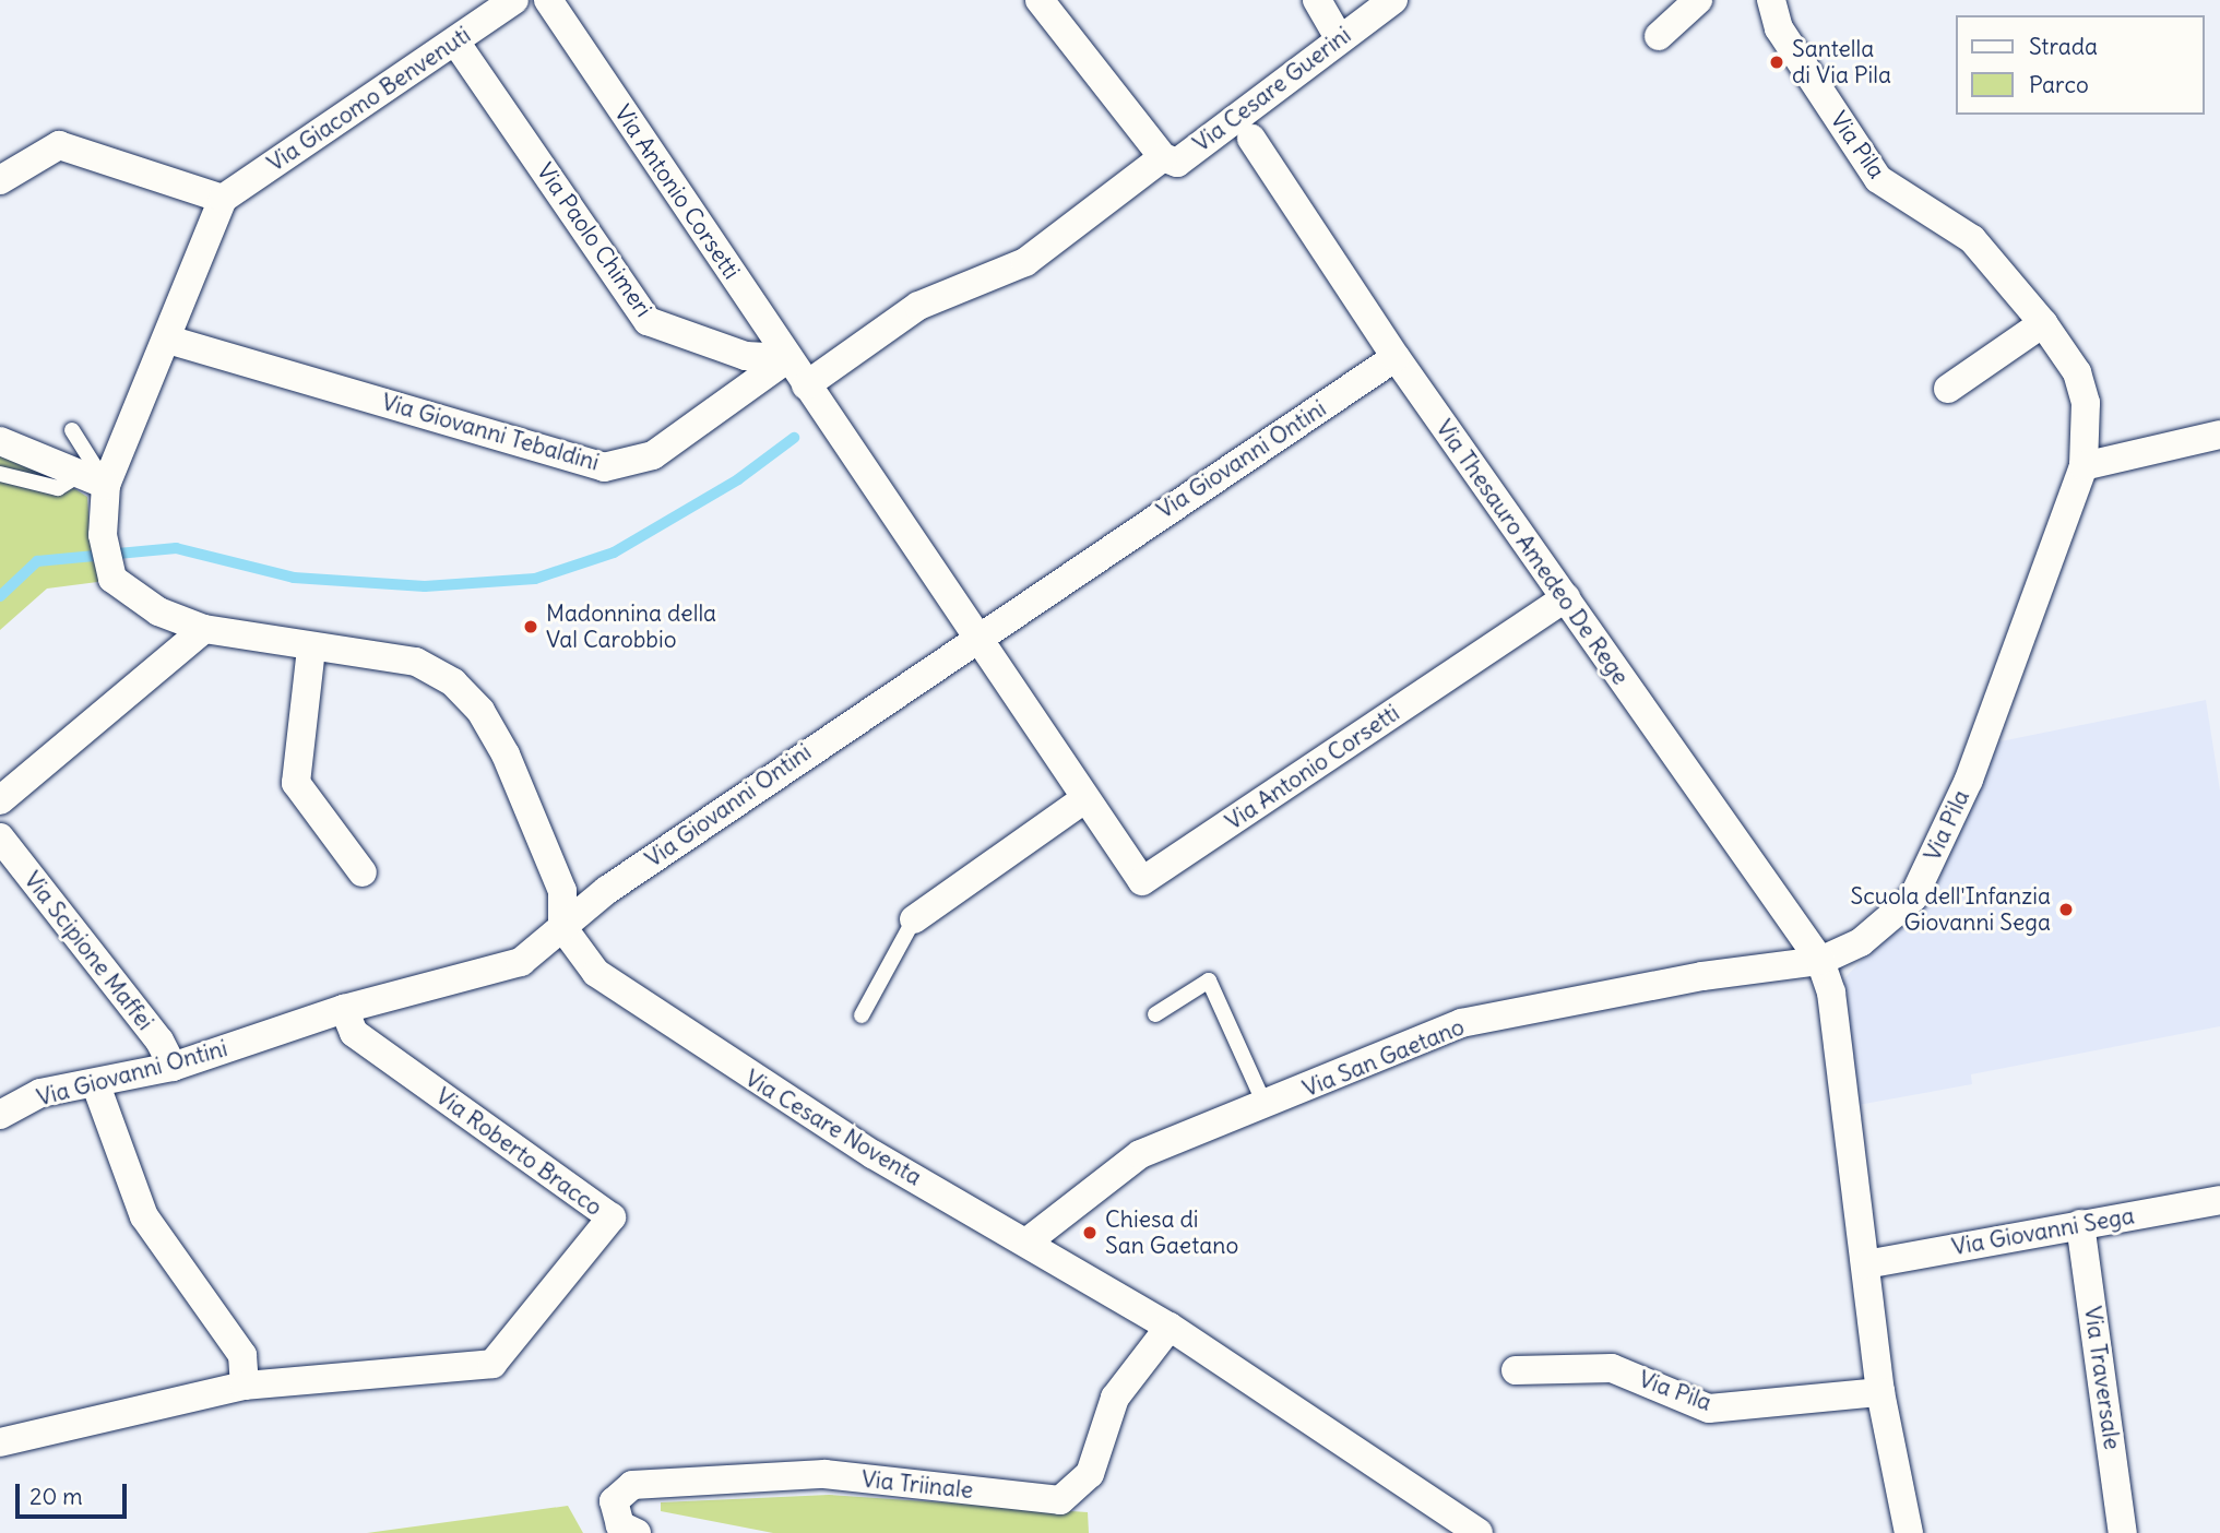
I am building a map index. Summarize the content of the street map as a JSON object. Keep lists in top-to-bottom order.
{
  "streets": {
    "street": [
      "Via Cesare Guerini",
      "Via Giacomo Benvenuti",
      "Via Pila",
      "Via Antonio Corsetti",
      "Via Paolo Chimeri",
      "Via Giovanni Tebaldini",
      "Via Giovanni Ontini",
      "Via Thesauro Amedeo De Rege",
      "Via Scipione Maffei",
      "Via San Gaetano",
      "Via Cesare Noventa",
      "Via Roberto Bracco",
      "Via Giovanni Sega",
      "Via Traversale",
      "Via Triinale"
    ]
  },
  "crossings": [
    ["Via Giacomo Benvenuti", "Via Paolo Chimeri"],
    ["Via Pila", "Via Thesauro Amedeo De Rege"],
    ["Via Pila", "Via San Gaetano"],
    ["Via Antonio Corsetti", "Via Paolo Chimeri"],
    ["Via Antonio Corsetti", "Via Giovanni Tebaldini"],
    ["Via Antonio Corsetti", "Via Giovanni Ontini"],
    ["Via Antonio Corsetti", "Via Thesauro Amedeo De Rege"],
    ["Via Paolo Chimeri", "Via Giovanni Tebaldini"],
    ["Via Giovanni Ontini", "Via Thesauro Amedeo De Rege"],
    ["Via Giovanni Ontini", "Via Scipione Maffei"],
    ["Via Giovanni Ontini", "Via Cesare Noventa"],
    ["Via Giovanni Ontini", "Via Roberto Bracco"],
    ["Via Thesauro Amedeo De Rege", "Via San Gaetano"],
    ["Via San Gaetano", "Via Cesare Noventa"],
    ["Via Cesare Noventa", "Via Triinale"],
    ["Via Giovanni Sega", "Via Traversale"]
  ],
  "places": [
    "Santella di Via Pila",
    "Madonnina della Val Carobbio",
    "Scuola dell'Infanzia Giovanni Sega",
    "Chiesa di San Gaetano"
  ],
  "legend": ["Strada", "Parco"],
  "scale_bar": "20 m"
}
